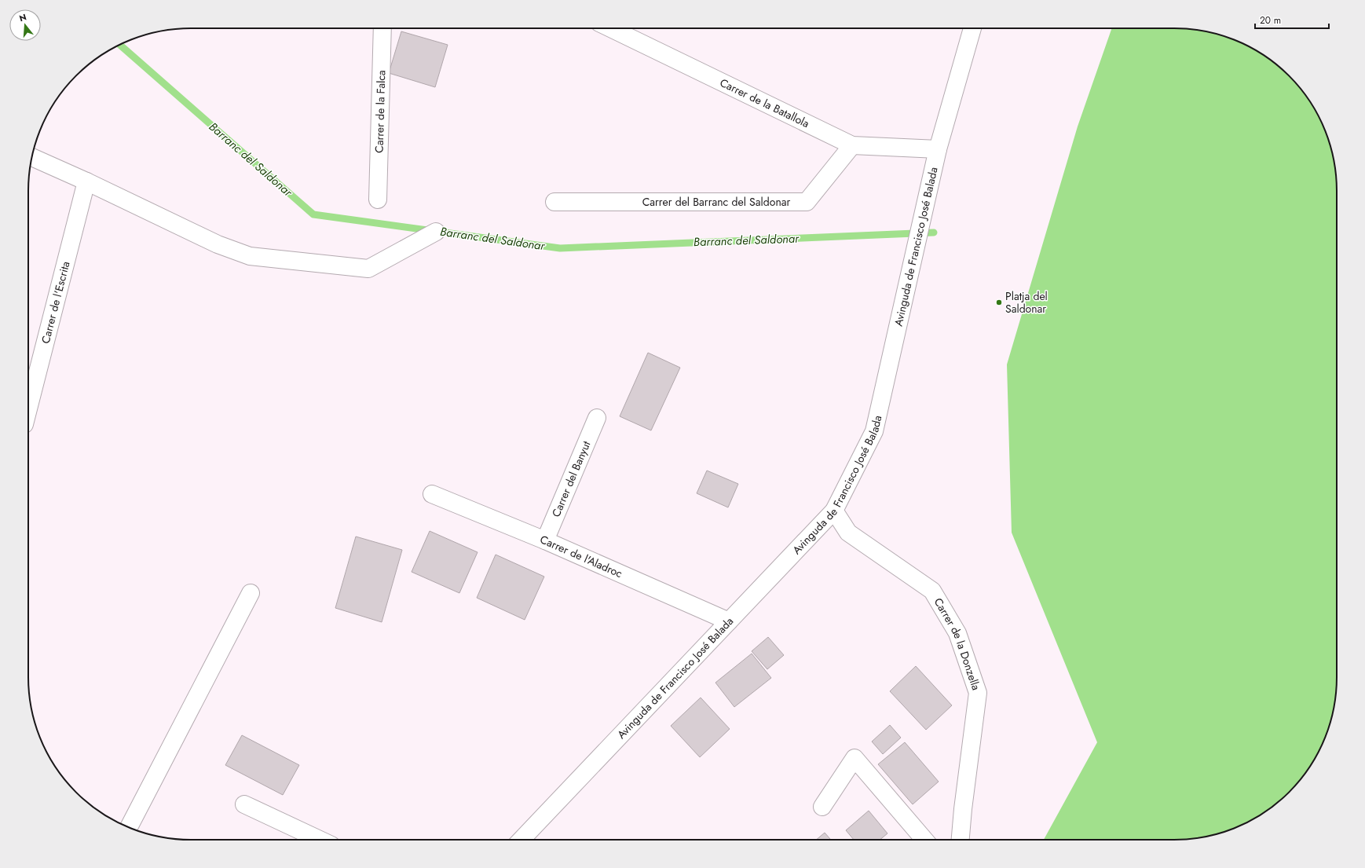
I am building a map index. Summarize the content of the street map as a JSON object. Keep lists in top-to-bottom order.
{
  "streets": {
    "street": [
      "Carrer de la Batallola",
      "Carrer de la Falca",
      "Carrer del Barranc del Saldonar",
      "Avinguda de Francisco José Balada",
      "Carrer de l'Escrita",
      "Carrer del Banyut",
      "Carrer de l'Aladroc",
      "Carrer de la Donzella"
    ]
  },
  "crossings": [
    ["Carrer de la Batallola", "Carrer del Barranc del Saldonar"],
    ["Carrer de la Batallola", "Avinguda de Francisco José Balada"],
    ["Avinguda de Francisco José Balada", "Carrer de l'Aladroc"],
    ["Avinguda de Francisco José Balada", "Carrer de la Donzella"],
    ["Carrer del Banyut", "Carrer de l'Aladroc"]
  ],
  "water": ["Barranc del Saldonar"],
  "places": ["Platja del Saldonar"],
  "scale_bar": "20 m",
  "north": "top"
}
